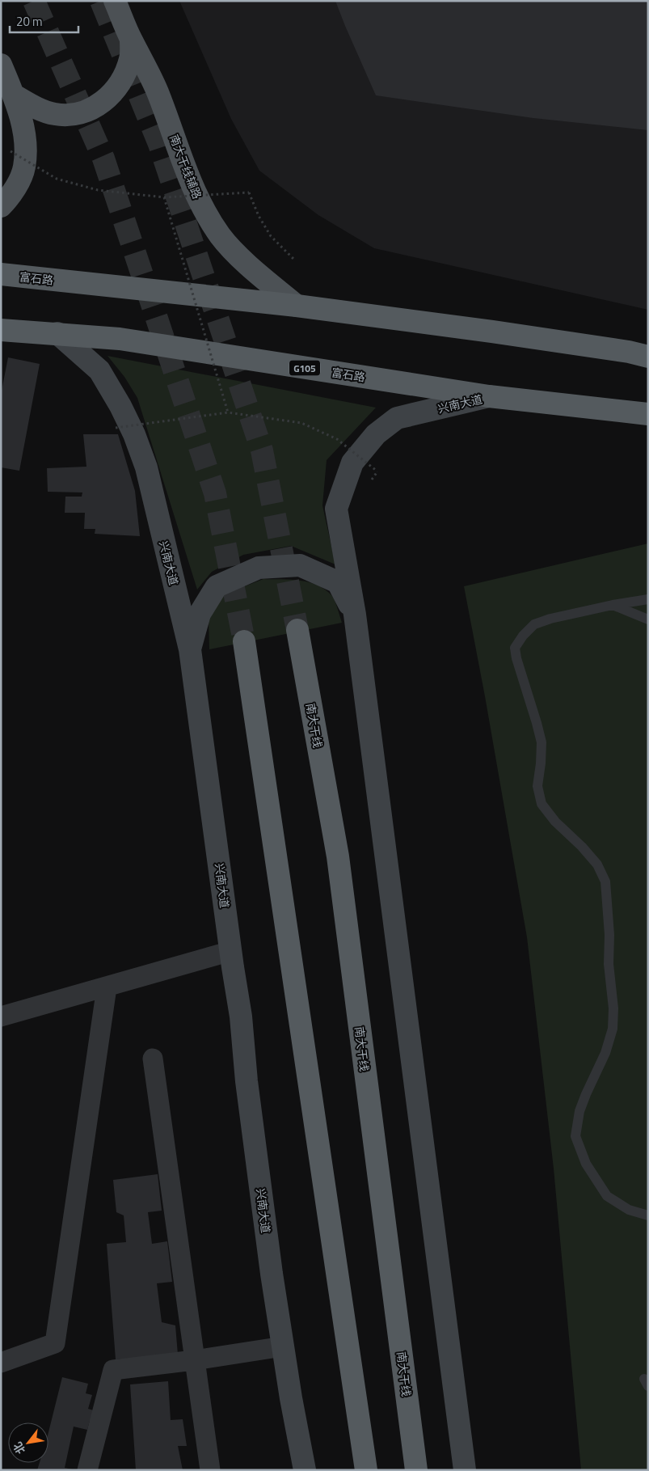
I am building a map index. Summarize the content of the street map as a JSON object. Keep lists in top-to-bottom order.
{
  "streets": {
    "highway": ["富石路", "G105", "南大干线"],
    "main road": ["南大干线辅路", "兴南大道"]
  },
  "crossings": [
    ["南大干线辅路", "富石路"],
    ["富石路", "兴南大道"]
  ],
  "scale_bar": "20 m",
  "north": "bottom left"
}
